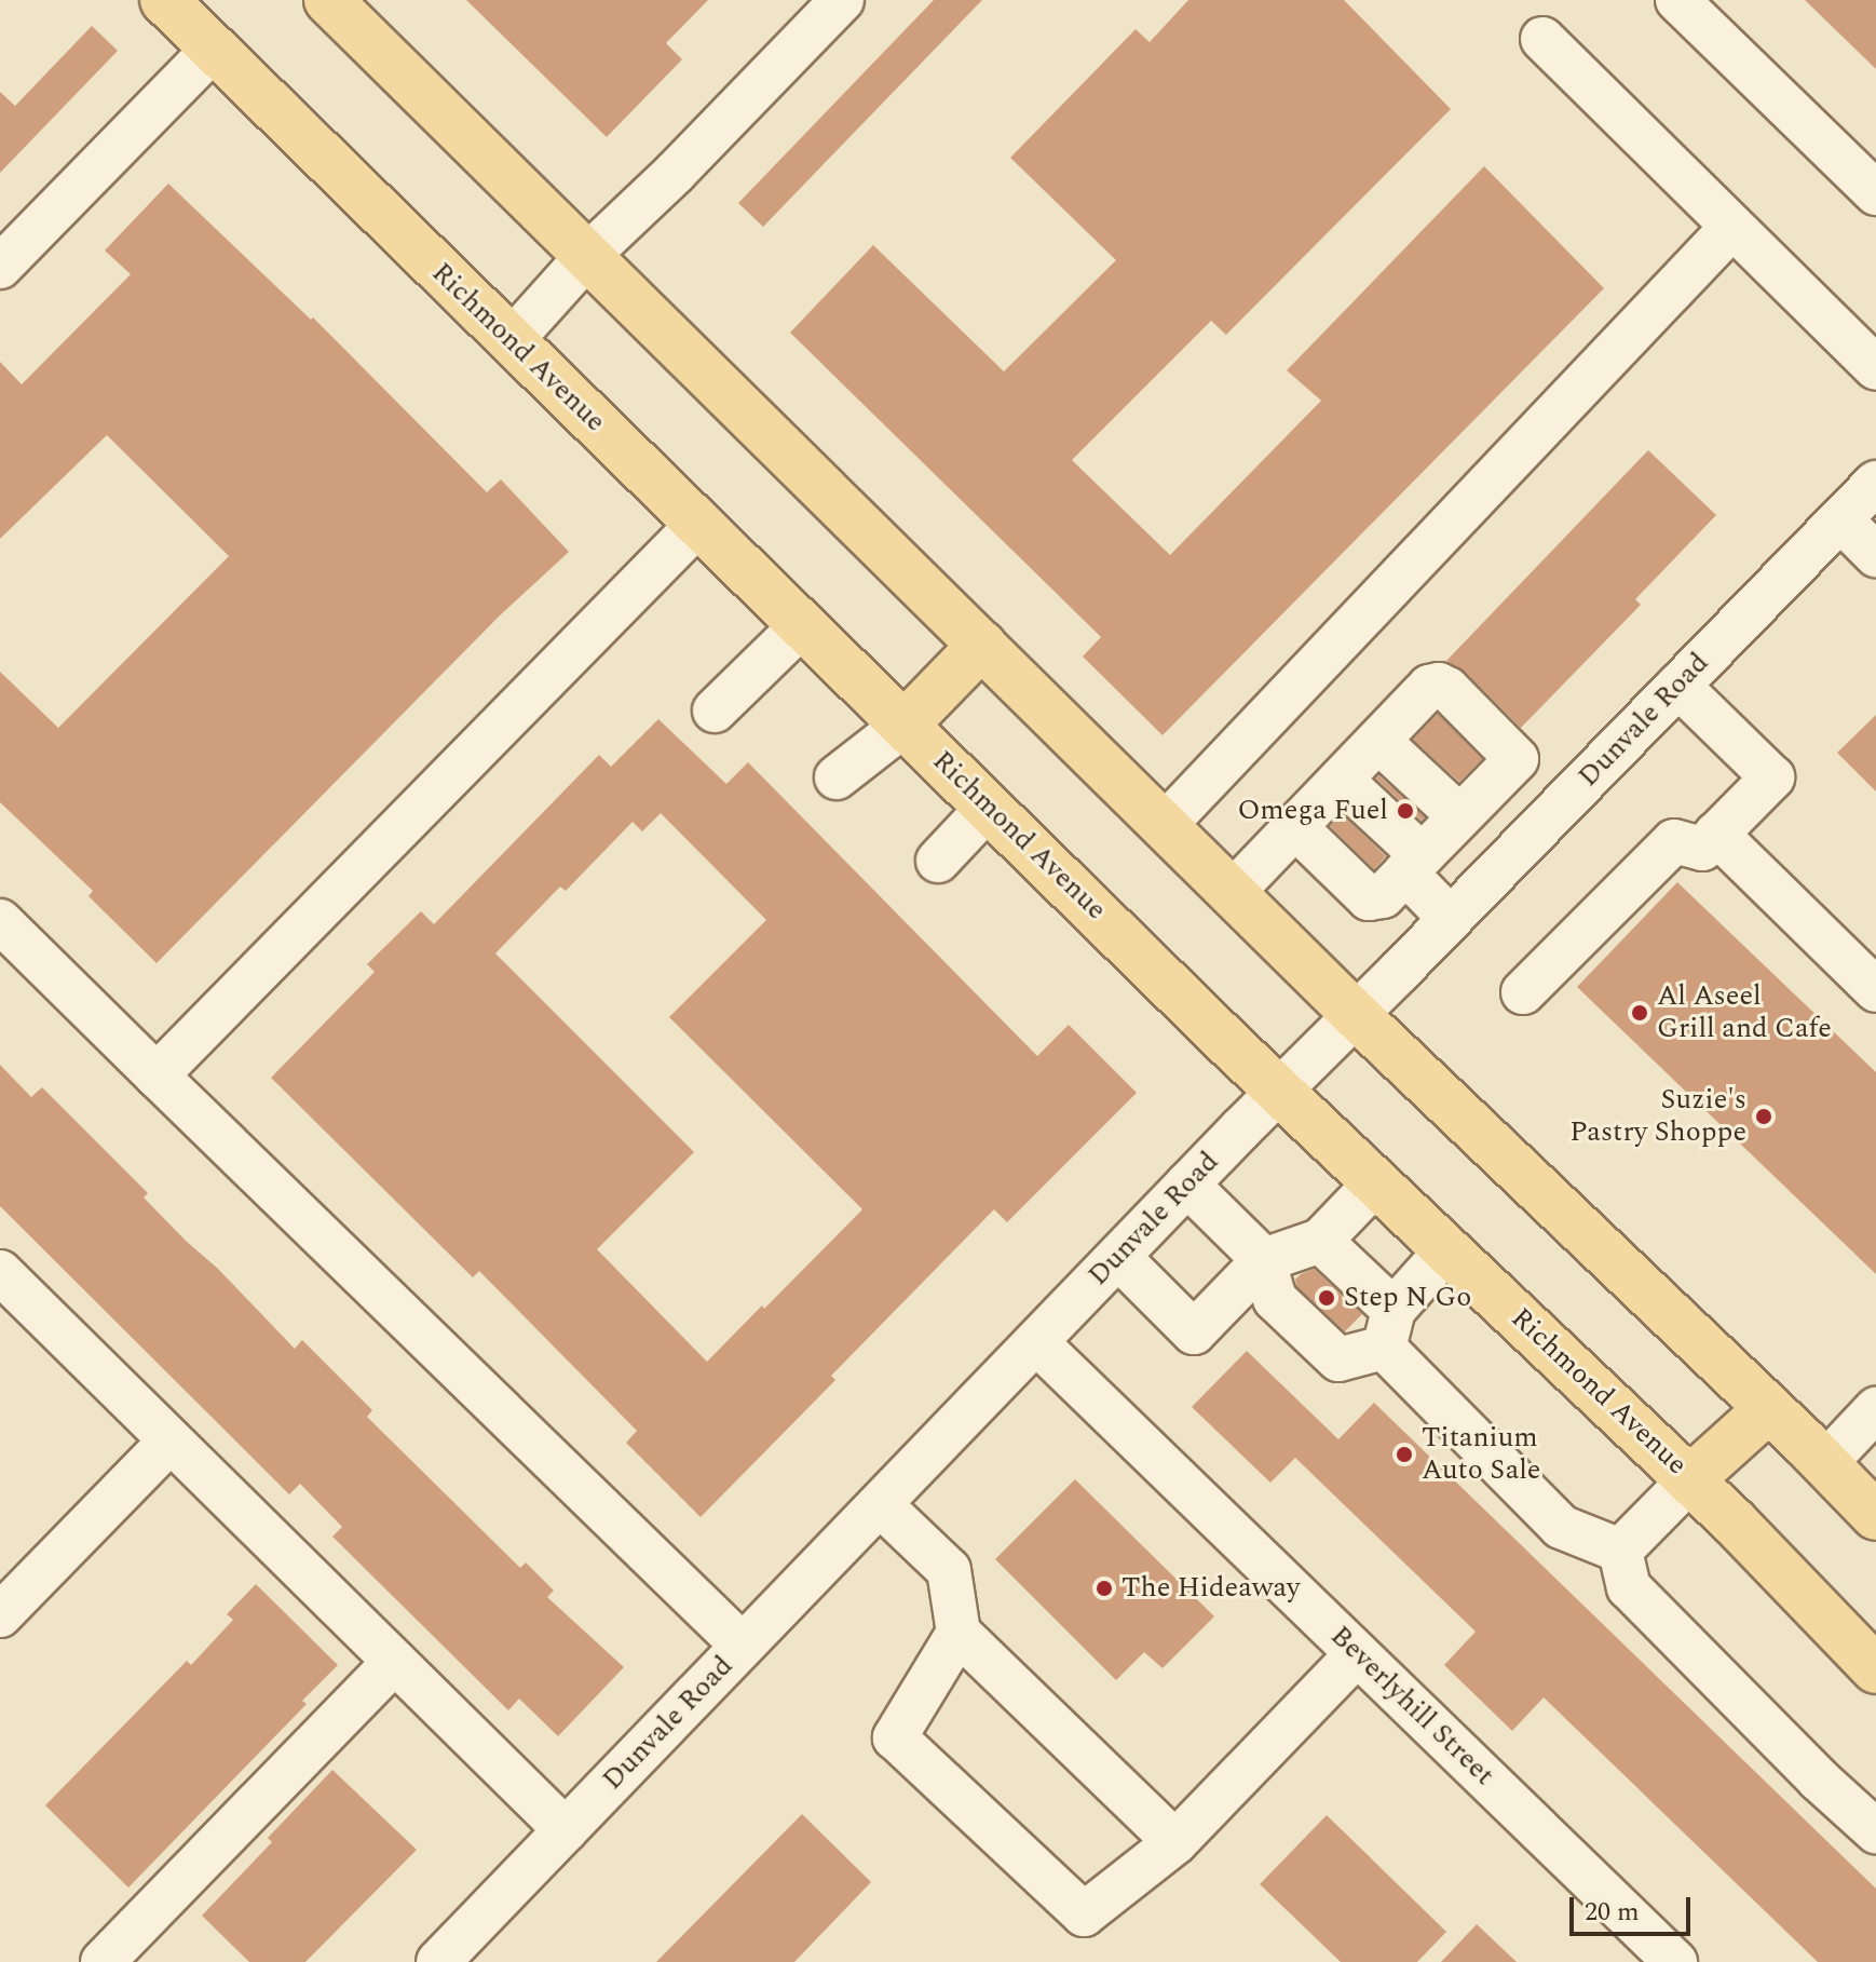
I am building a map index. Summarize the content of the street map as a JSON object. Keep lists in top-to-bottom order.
{
  "streets": {
    "main road": ["Richmond Avenue"],
    "street": ["Dunvale Road", "Beverlyhill Street"]
  },
  "crossings": [
    ["Richmond Avenue", "Dunvale Road"],
    ["Dunvale Road", "Beverlyhill Street"]
  ],
  "places": [
    "Omega Fuel",
    "Al Aseel Grill and Cafe",
    "Suzie's Pastry Shoppe",
    "Step N Go",
    "Titanium Auto Sale",
    "The Hideaway"
  ],
  "scale_bar": "20 m"
}
